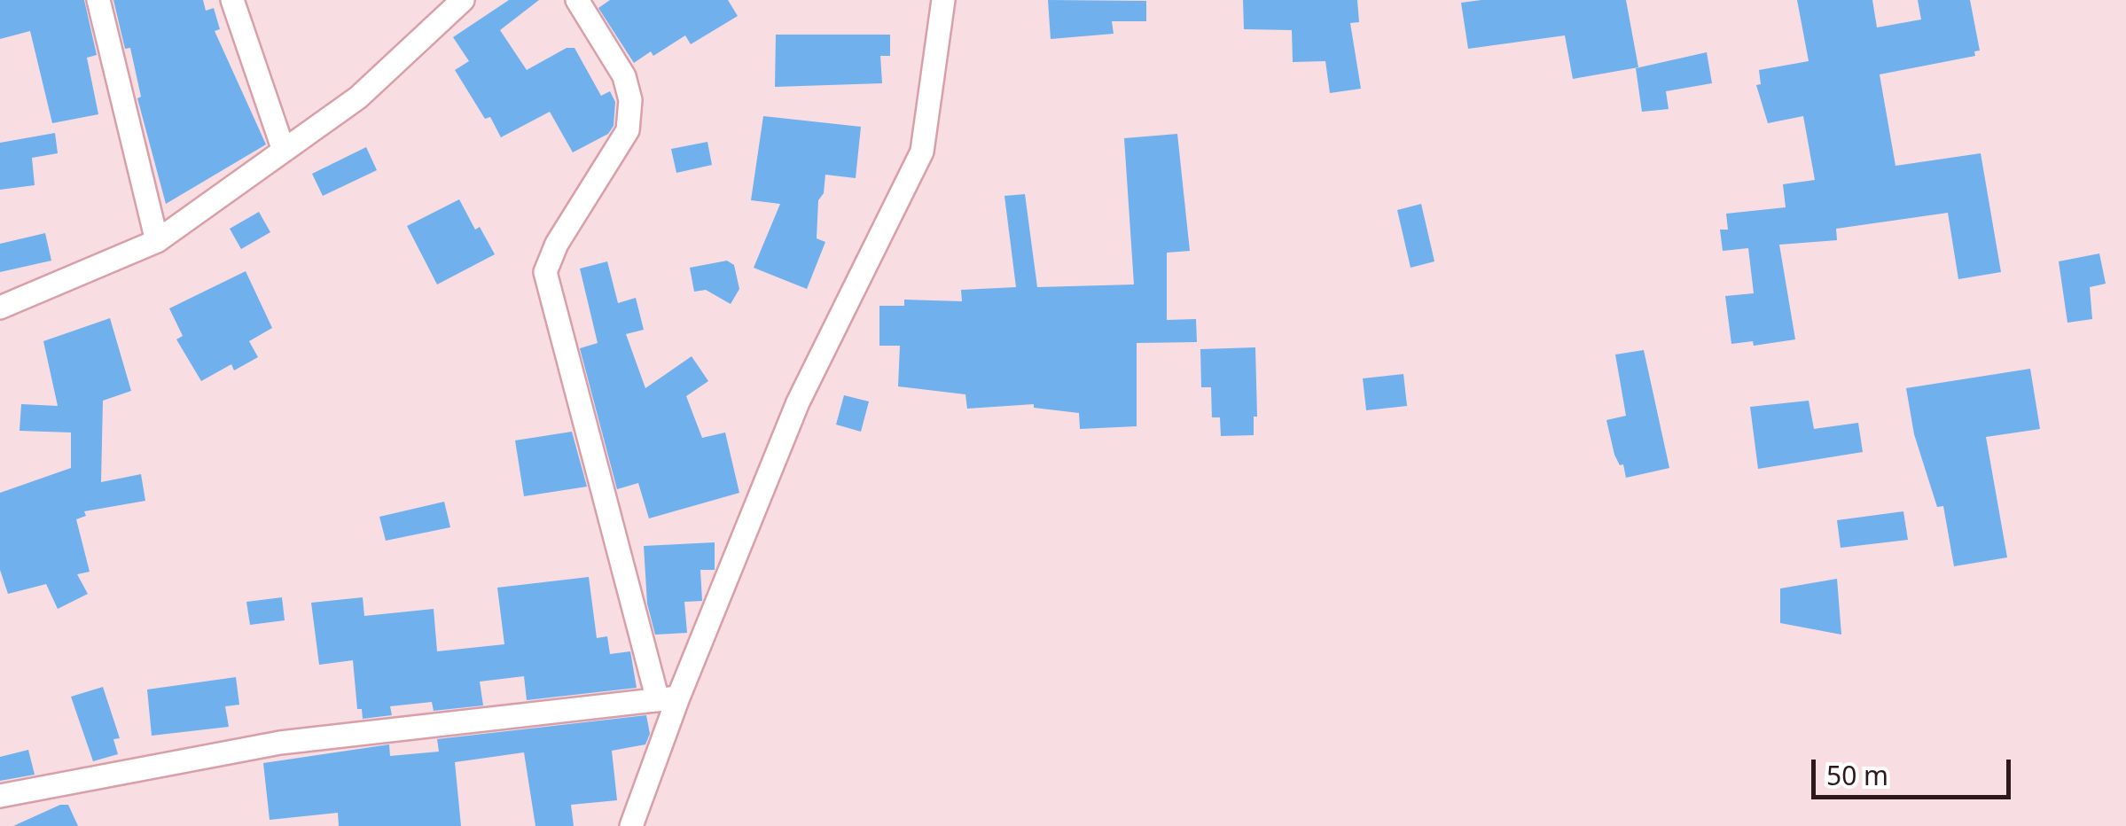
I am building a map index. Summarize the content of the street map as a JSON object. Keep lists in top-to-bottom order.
{
  "scale_bar": "50 m"
}
